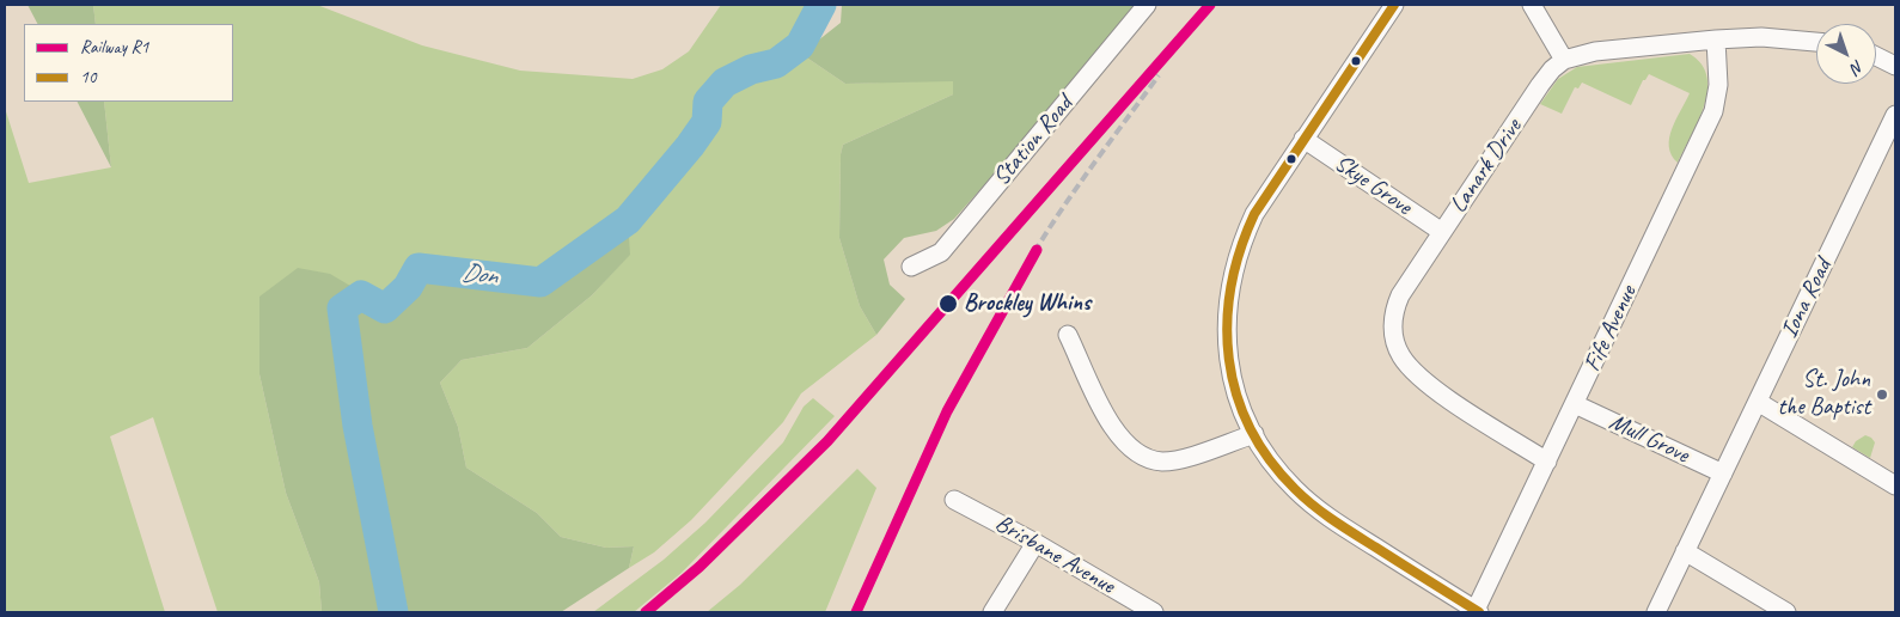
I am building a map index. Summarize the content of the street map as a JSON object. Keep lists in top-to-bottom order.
{
  "streets": {
    "street": [
      "Station Road",
      "Lanark Drive",
      "Skye Grove",
      "Iona Road",
      "Fife Avenue",
      "Mull Grove",
      "Brisbane Avenue"
    ]
  },
  "crossings": [
    ["Lanark Drive", "Skye Grove"],
    ["Lanark Drive", "Fife Avenue"],
    ["Iona Road", "Mull Grove"],
    ["Fife Avenue", "Mull Grove"]
  ],
  "water": ["Don"],
  "places": ["Brockley Whins", "St. John the Baptist"],
  "lines": ["rail line R1", "transit line 10"],
  "legend": ["Railway R1", "10"],
  "north": "bottom right"
}
